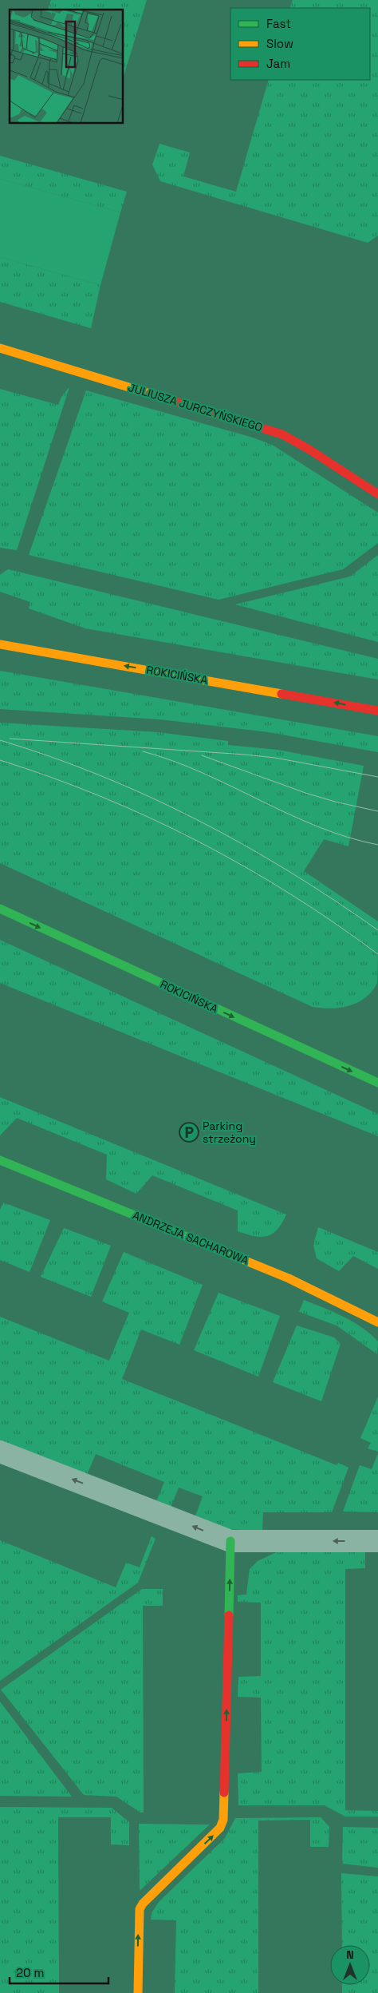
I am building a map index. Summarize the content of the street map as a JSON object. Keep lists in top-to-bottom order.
{
  "streets": {
    "street": ["JULIUSZA JURCZYŃSKIEGO", "ROKICIŃSKA", "ANDRZEJA SACHAROWA"]
  },
  "places": {
    "parking": ["Parking strzeżony"]
  },
  "legend": ["Fast", "Slow", "Jam"],
  "scale_bar": "20 m",
  "north": "top"
}
